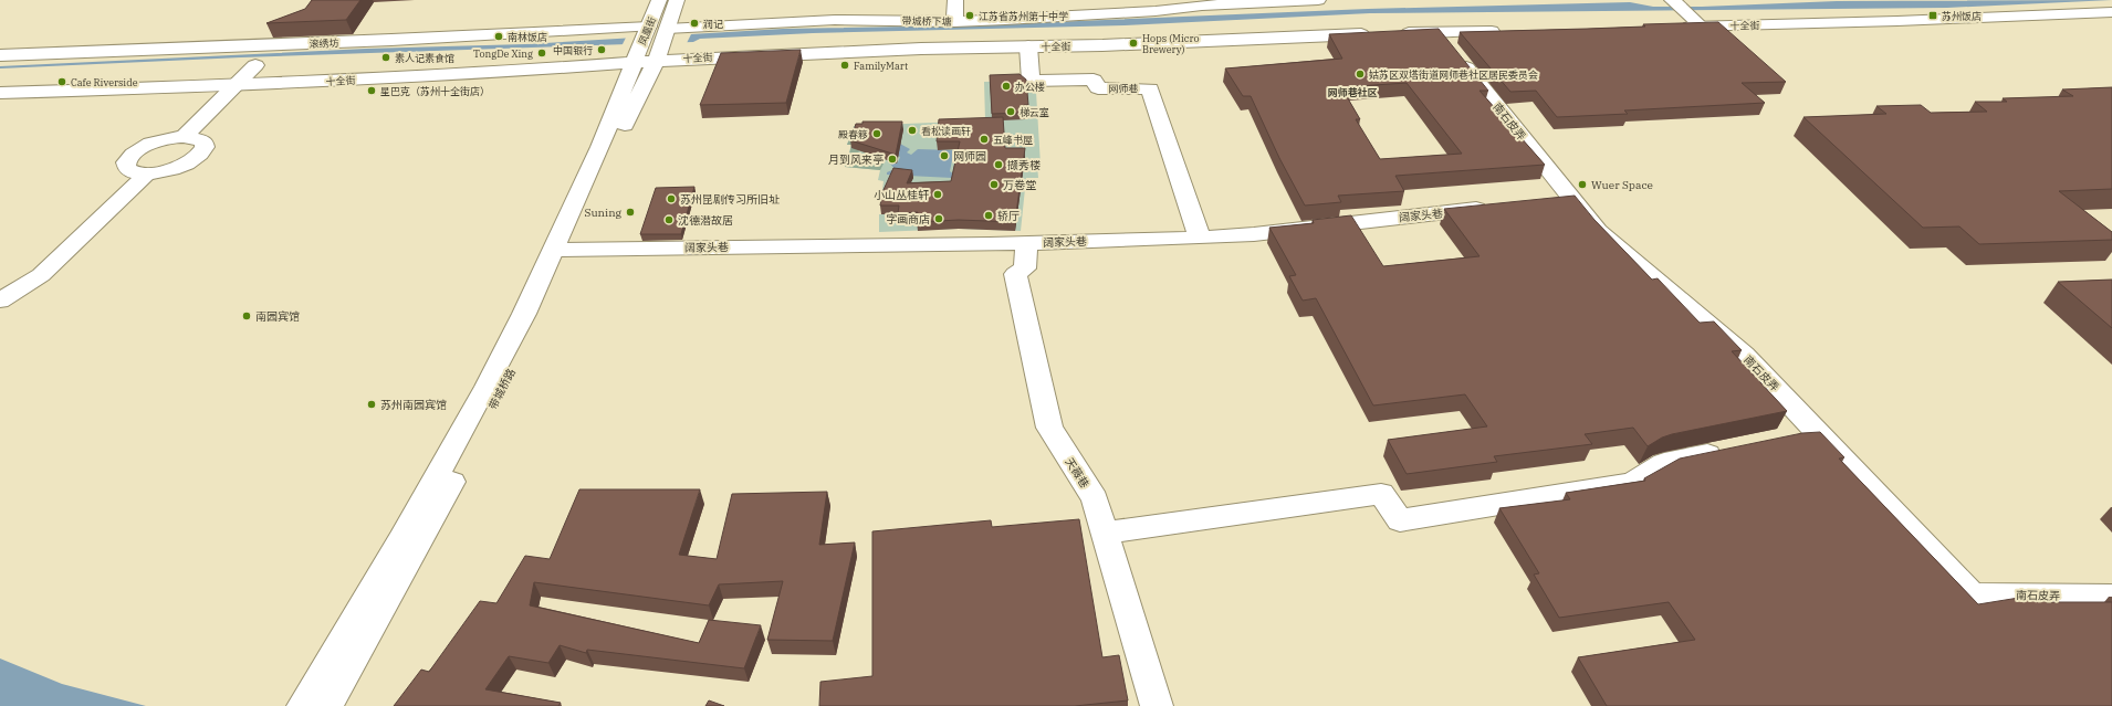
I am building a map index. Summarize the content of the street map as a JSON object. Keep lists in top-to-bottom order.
{
  "streets": {
    "street": [
      "带城桥下塘",
      "十全街",
      "凤凰街",
      "滚绣坊",
      "网师巷",
      "南石皮弄",
      "阔家头巷",
      "带城桥路",
      "天薇巷"
    ]
  },
  "crossings": [
    ["带城桥下塘", "凤凰街"],
    ["十全街", "凤凰街"],
    ["十全街", "网师巷"],
    ["十全街", "带城桥路"],
    ["凤凰街", "滚绣坊"],
    ["凤凰街", "带城桥路"],
    ["网师巷", "阔家头巷"],
    ["阔家头巷", "带城桥路"],
    ["阔家头巷", "天薇巷"]
  ],
  "districts": ["网师巷社区"],
  "places": {
    "other": [
      "江苏省苏州第十中学",
      "润记",
      "南林饭店",
      "Hops (Micro Brewery)",
      "中国银行",
      "TongDe Xing",
      "素人记素食馆",
      "FamilyMart",
      "姑苏区双塔街道网师巷社区居民委员会",
      "Cafe Riverside",
      "办公楼",
      "星巴克（苏州十全街店）",
      "梯云室",
      "看松读画轩",
      "殿春簃",
      "五峰书屋",
      "网师园",
      "月到风来亭",
      "撷秀楼",
      "万卷堂",
      "Wuer Space",
      "小山丛桂轩",
      "苏州昆剧传习所旧址",
      "Suning",
      "轿厅",
      "字画商店",
      "沈德潜故居",
      "南园宾馆",
      "苏州南园宾馆"
    ],
    "transit": ["苏州饭店"]
  }
}
